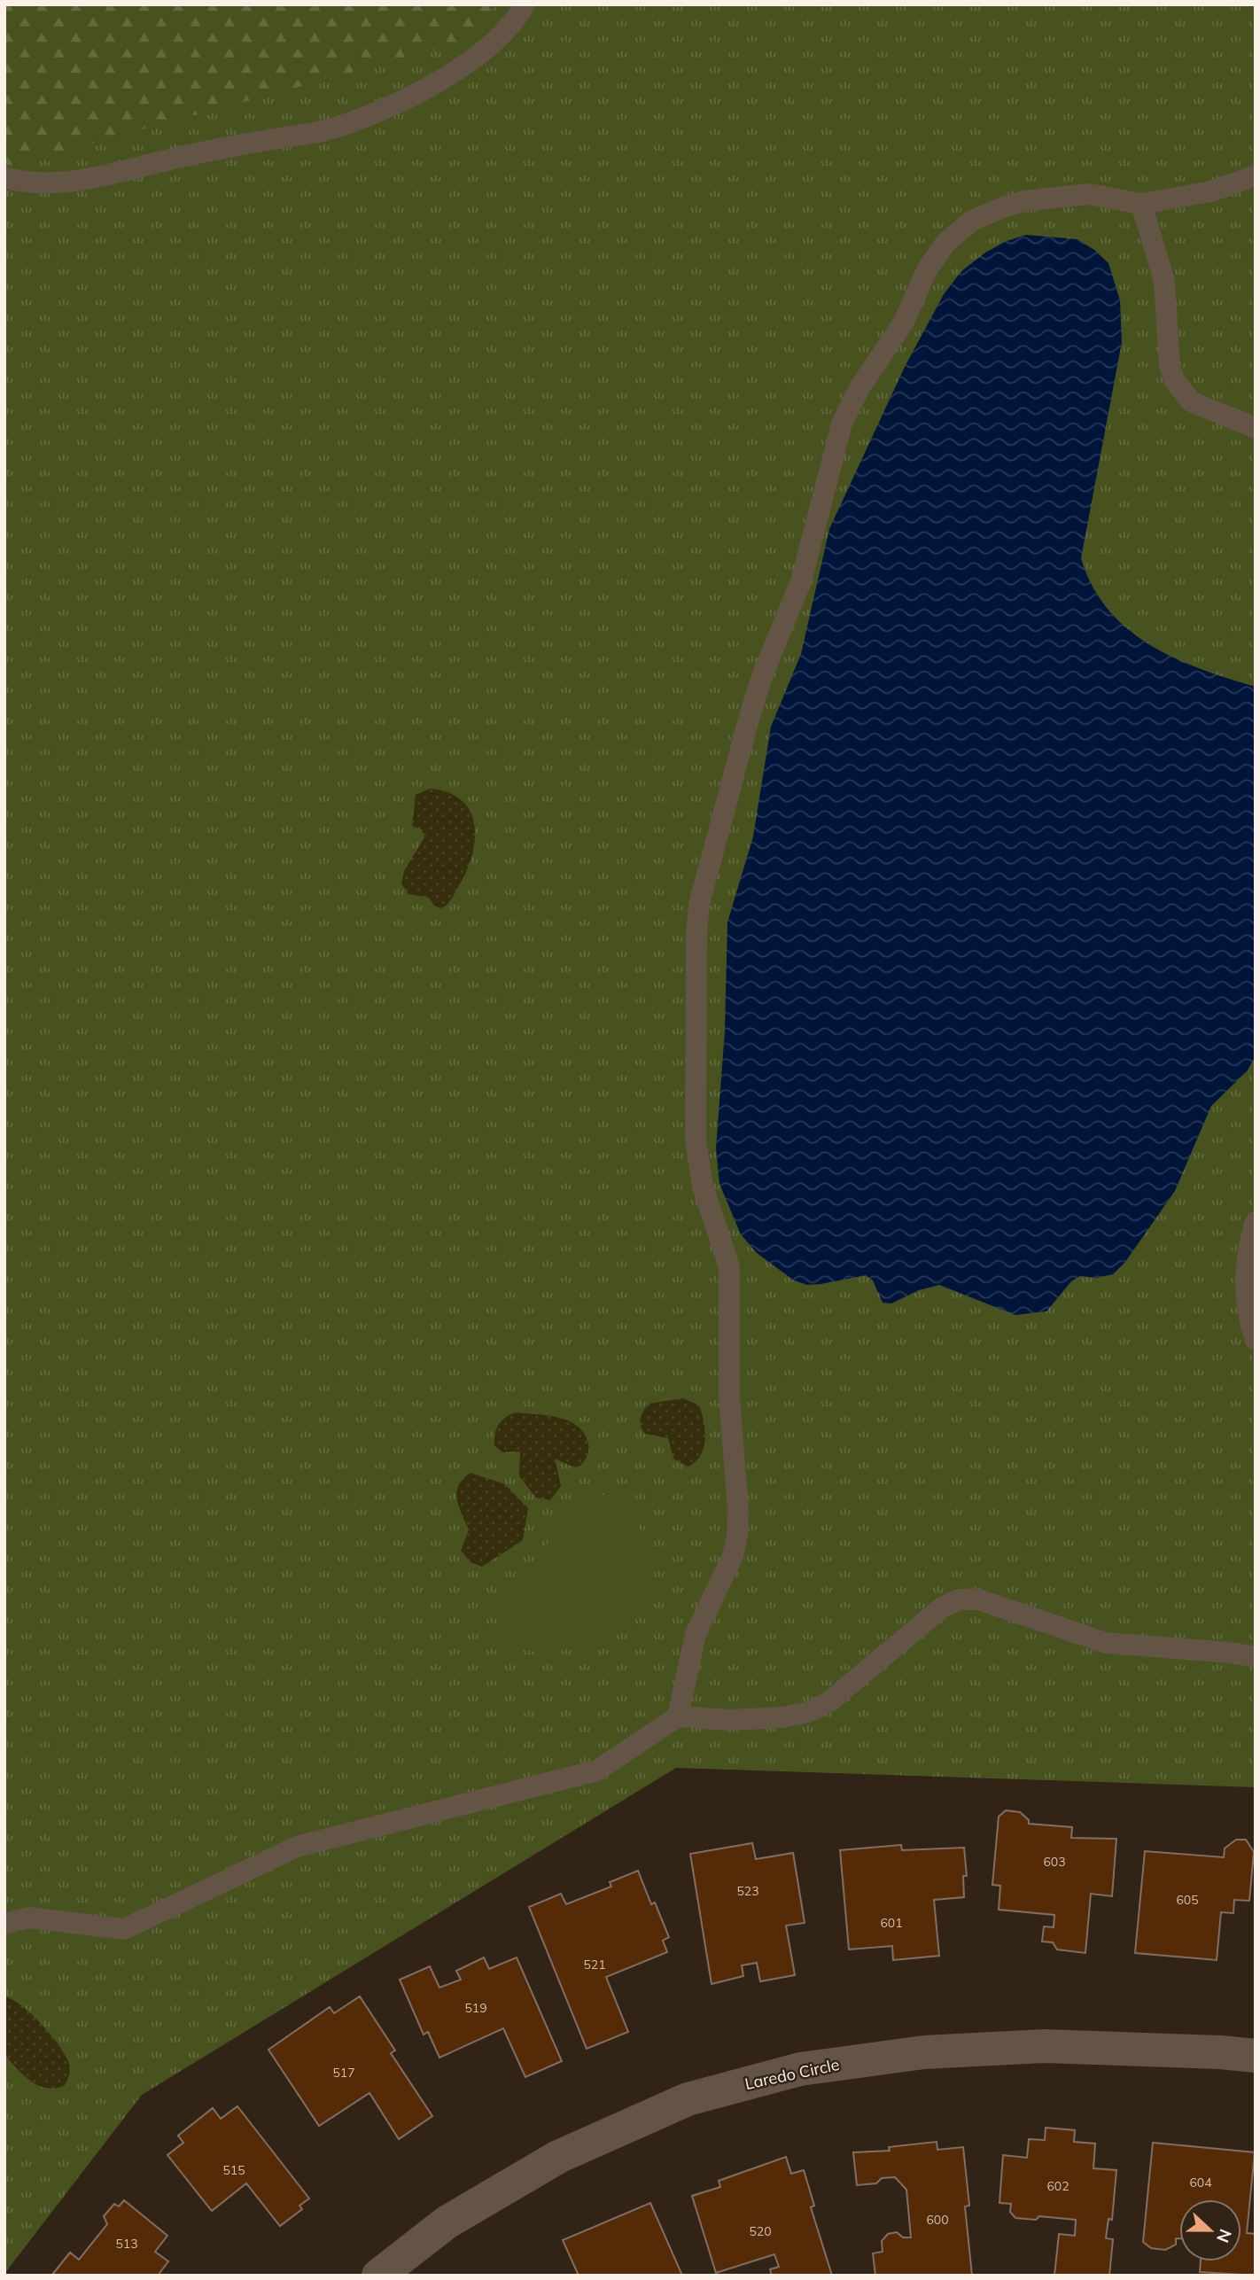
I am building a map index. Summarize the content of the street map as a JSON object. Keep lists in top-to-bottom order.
{
  "streets": {
    "street": ["Laredo Circle"]
  },
  "house_numbers": [
    "603",
    "523",
    "605",
    "601",
    "521",
    "519",
    "517",
    "515",
    "604",
    "602",
    "600",
    "520",
    "513"
  ],
  "north": "right"
}
